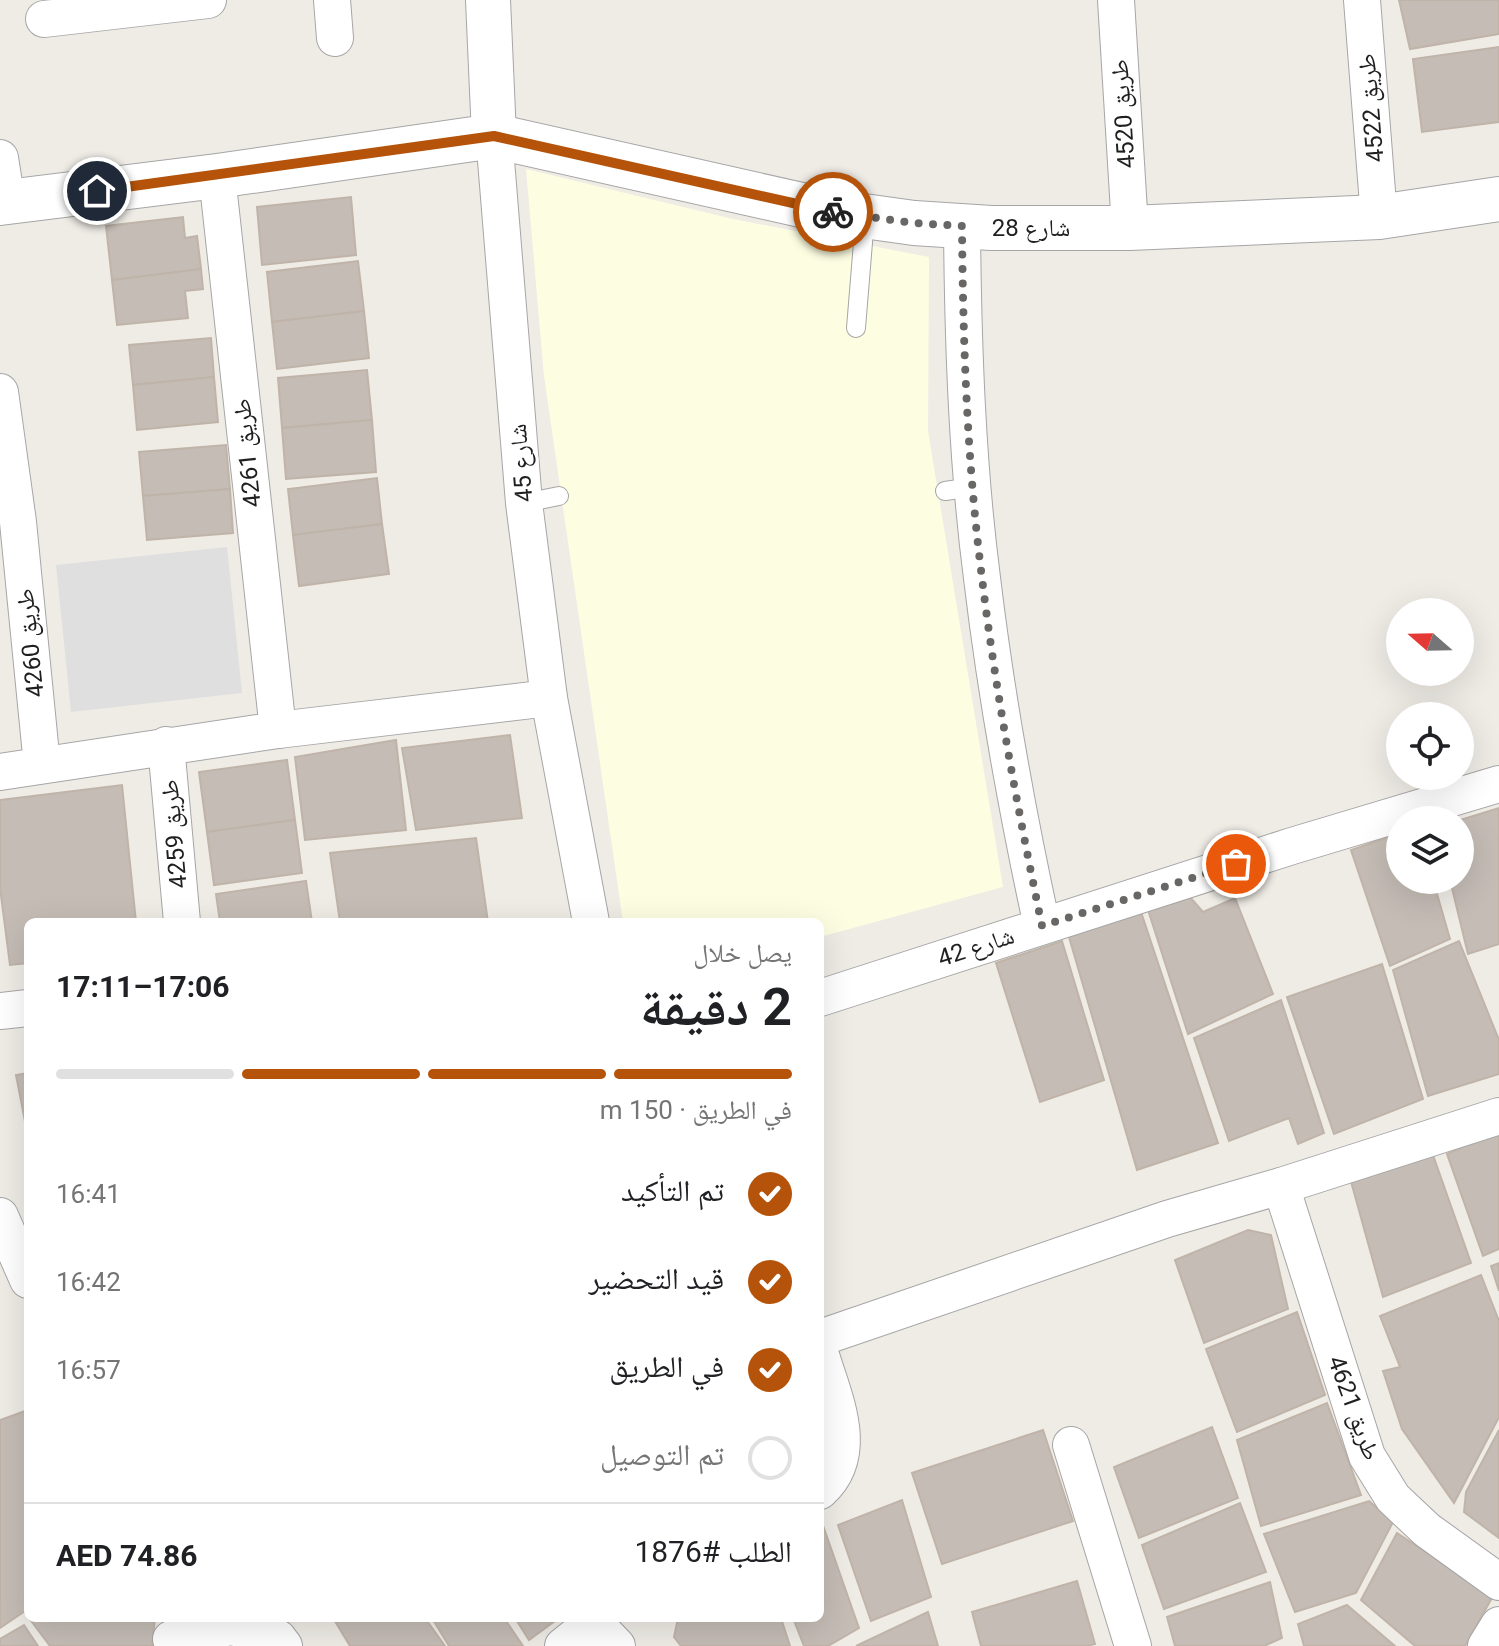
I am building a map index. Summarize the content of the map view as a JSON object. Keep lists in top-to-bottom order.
{
  "streets": {
    "street": [
      "طريق 4522",
      "طريق 4520",
      "شارع 28",
      "طريق 4261",
      "شارع 45",
      "طريق 4260",
      "طريق 4259",
      "شارع 42",
      "طريق 4621"
    ]
  },
  "crossings": [
    ["طريق 4522", "شارع 28"],
    ["طريق 4520", "شارع 28"],
    ["شارع 28", "طريق 4261"],
    ["شارع 28", "شارع 45"]
  ],
  "north": "left",
  "page": {
    "heading": ["2 دقيقة", "يصل خلال", "17:06–17:11"],
    "panel": ["الطلب #1876", "AED 74.86"],
    "bar": "في الطريق · 150 m",
    "list": [
      ["تم التأكيد", "16:41"],
      ["قيد التحضير", "16:42"],
      ["في الطريق", "16:57"],
      "تم التوصيل"
    ]
  }
}
